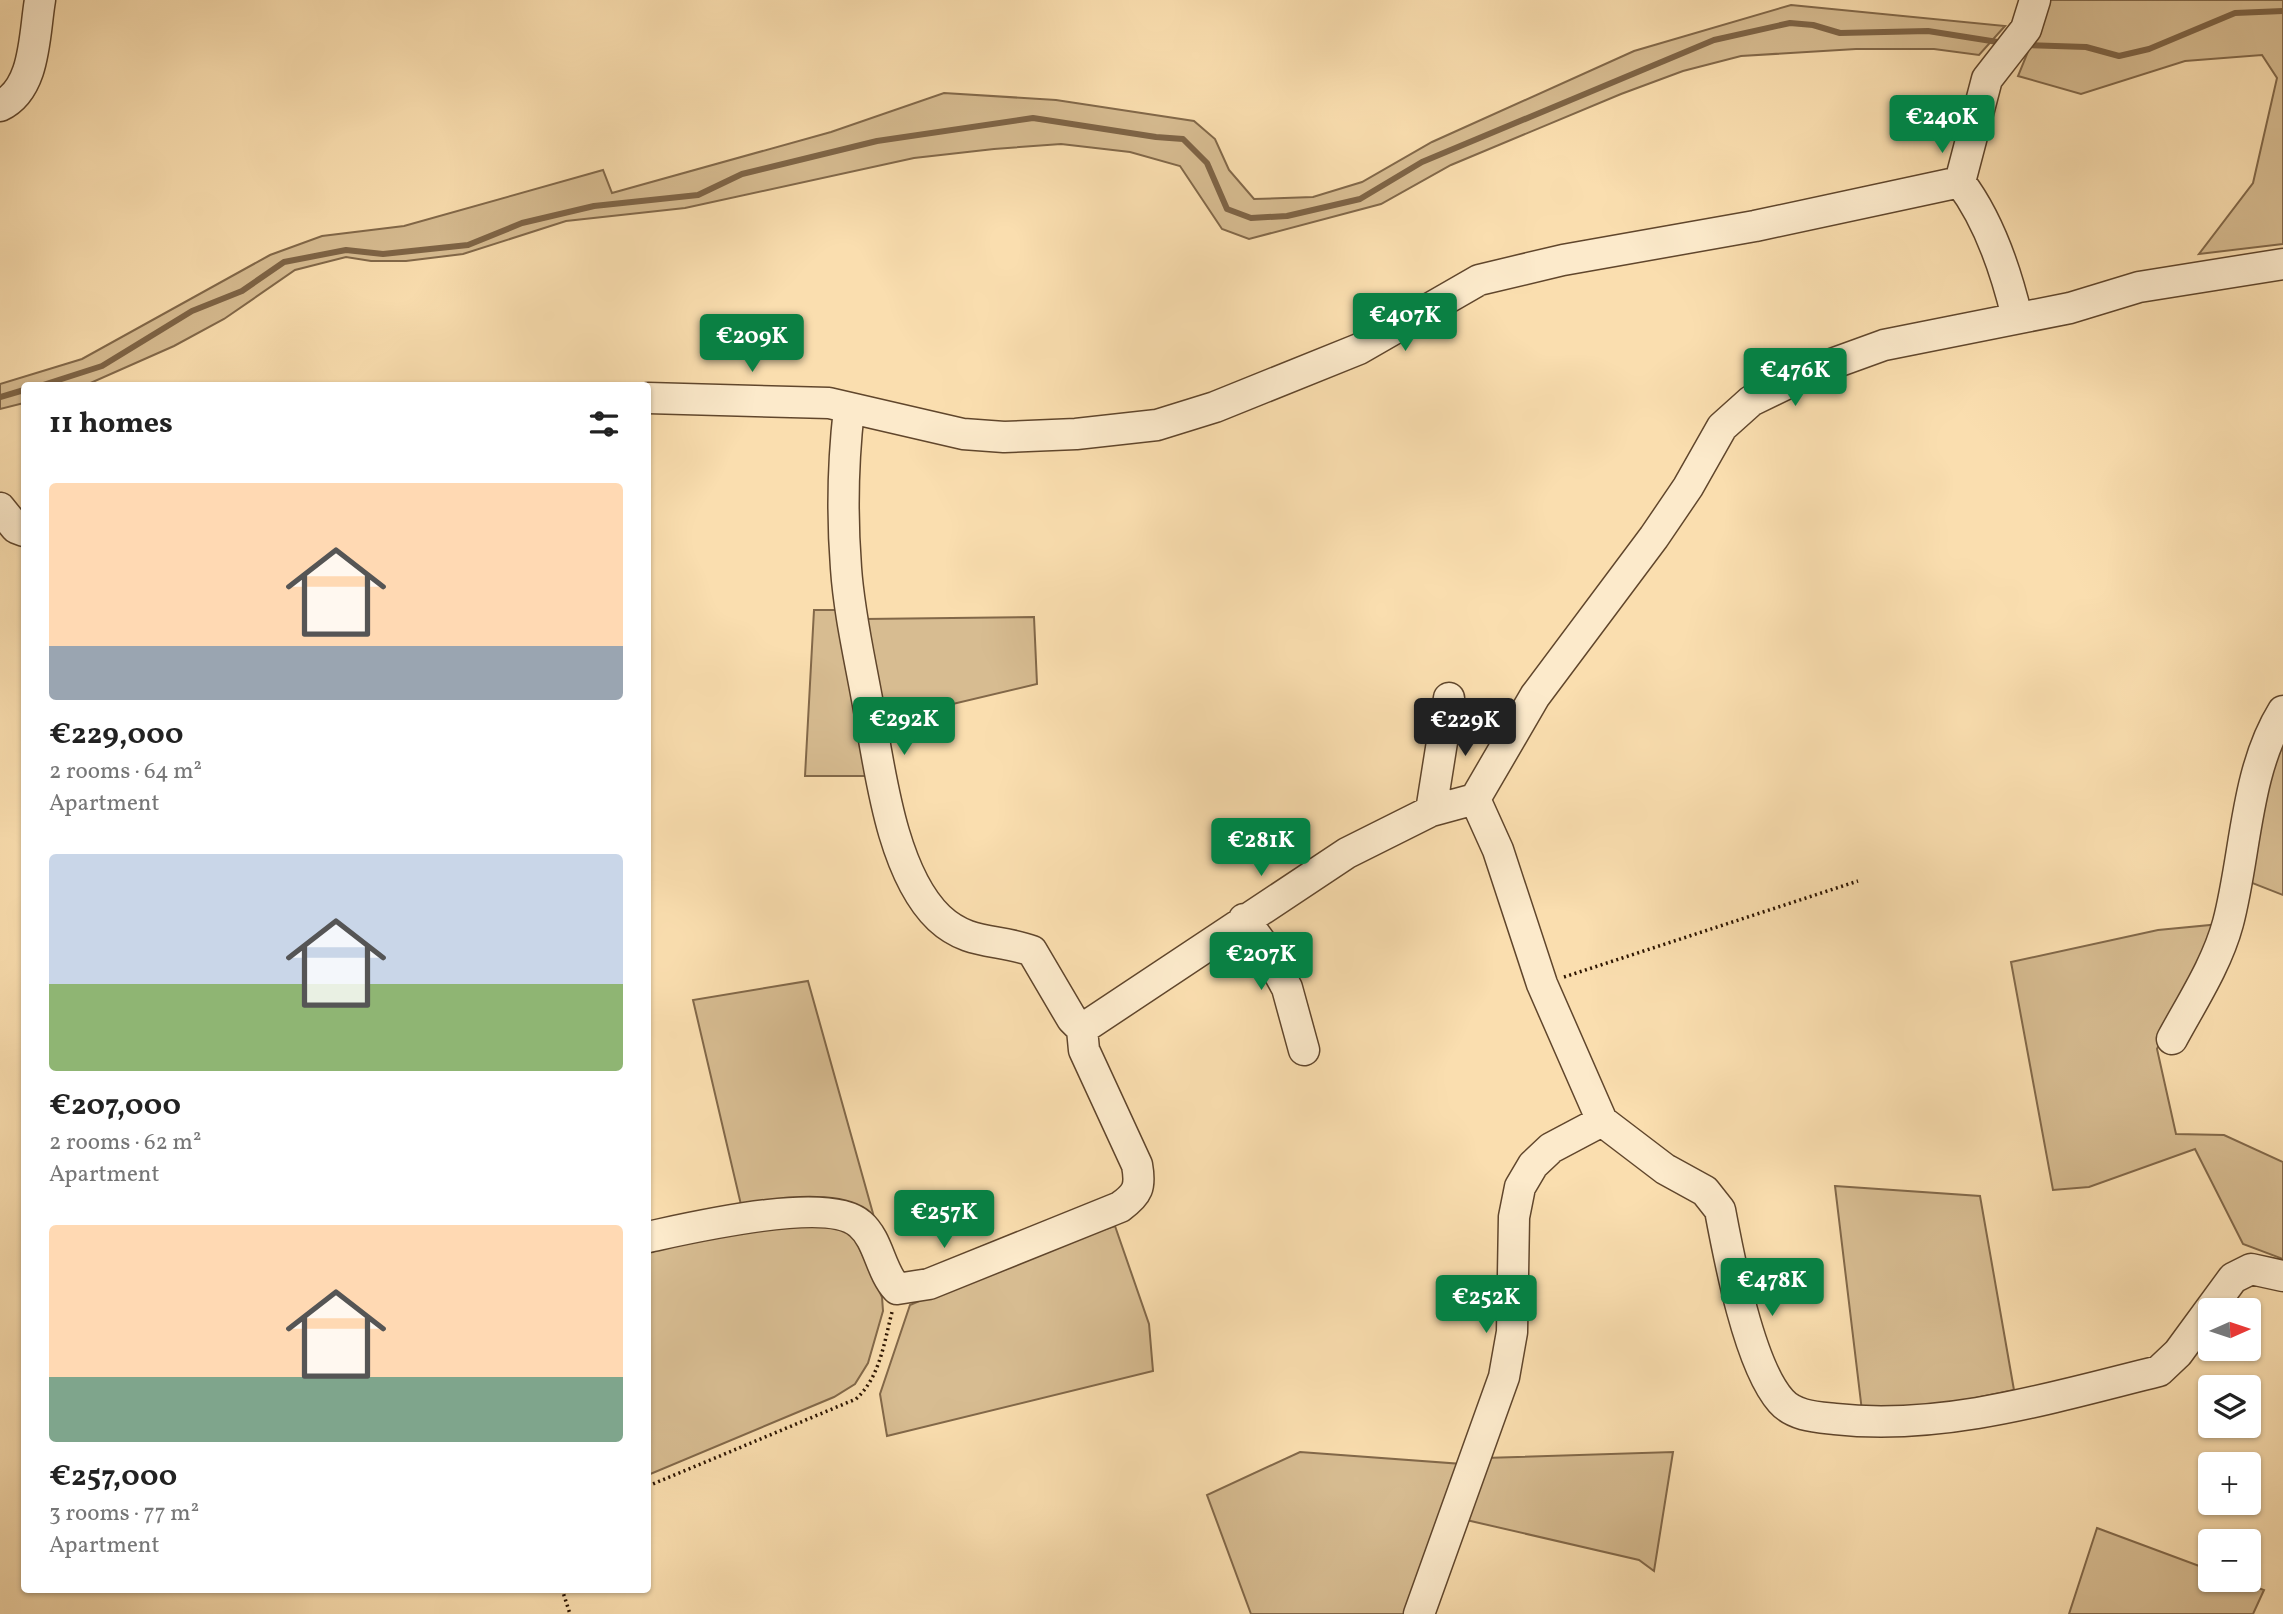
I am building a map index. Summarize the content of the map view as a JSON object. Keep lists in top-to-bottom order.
{
  "north": "right",
  "page": {
    "price": [
      "€240K",
      "€407K",
      "€209K",
      "€476K",
      "€292K",
      "€229K",
      "€281K",
      "€207K",
      "€257K",
      "€478K",
      "€252K"
    ],
    "heading": "11 homes",
    "list": [
      {
        "name": "€229,000",
        "note": "2 rooms · 64 m² · Apartment"
      },
      {
        "name": "€207,000",
        "note": "2 rooms · 62 m² · Apartment"
      },
      {
        "name": "€257,000",
        "note": "3 rooms · 77 m² · Apartment"
      }
    ],
    "map_buttons": ["+", "−"]
  }
}
